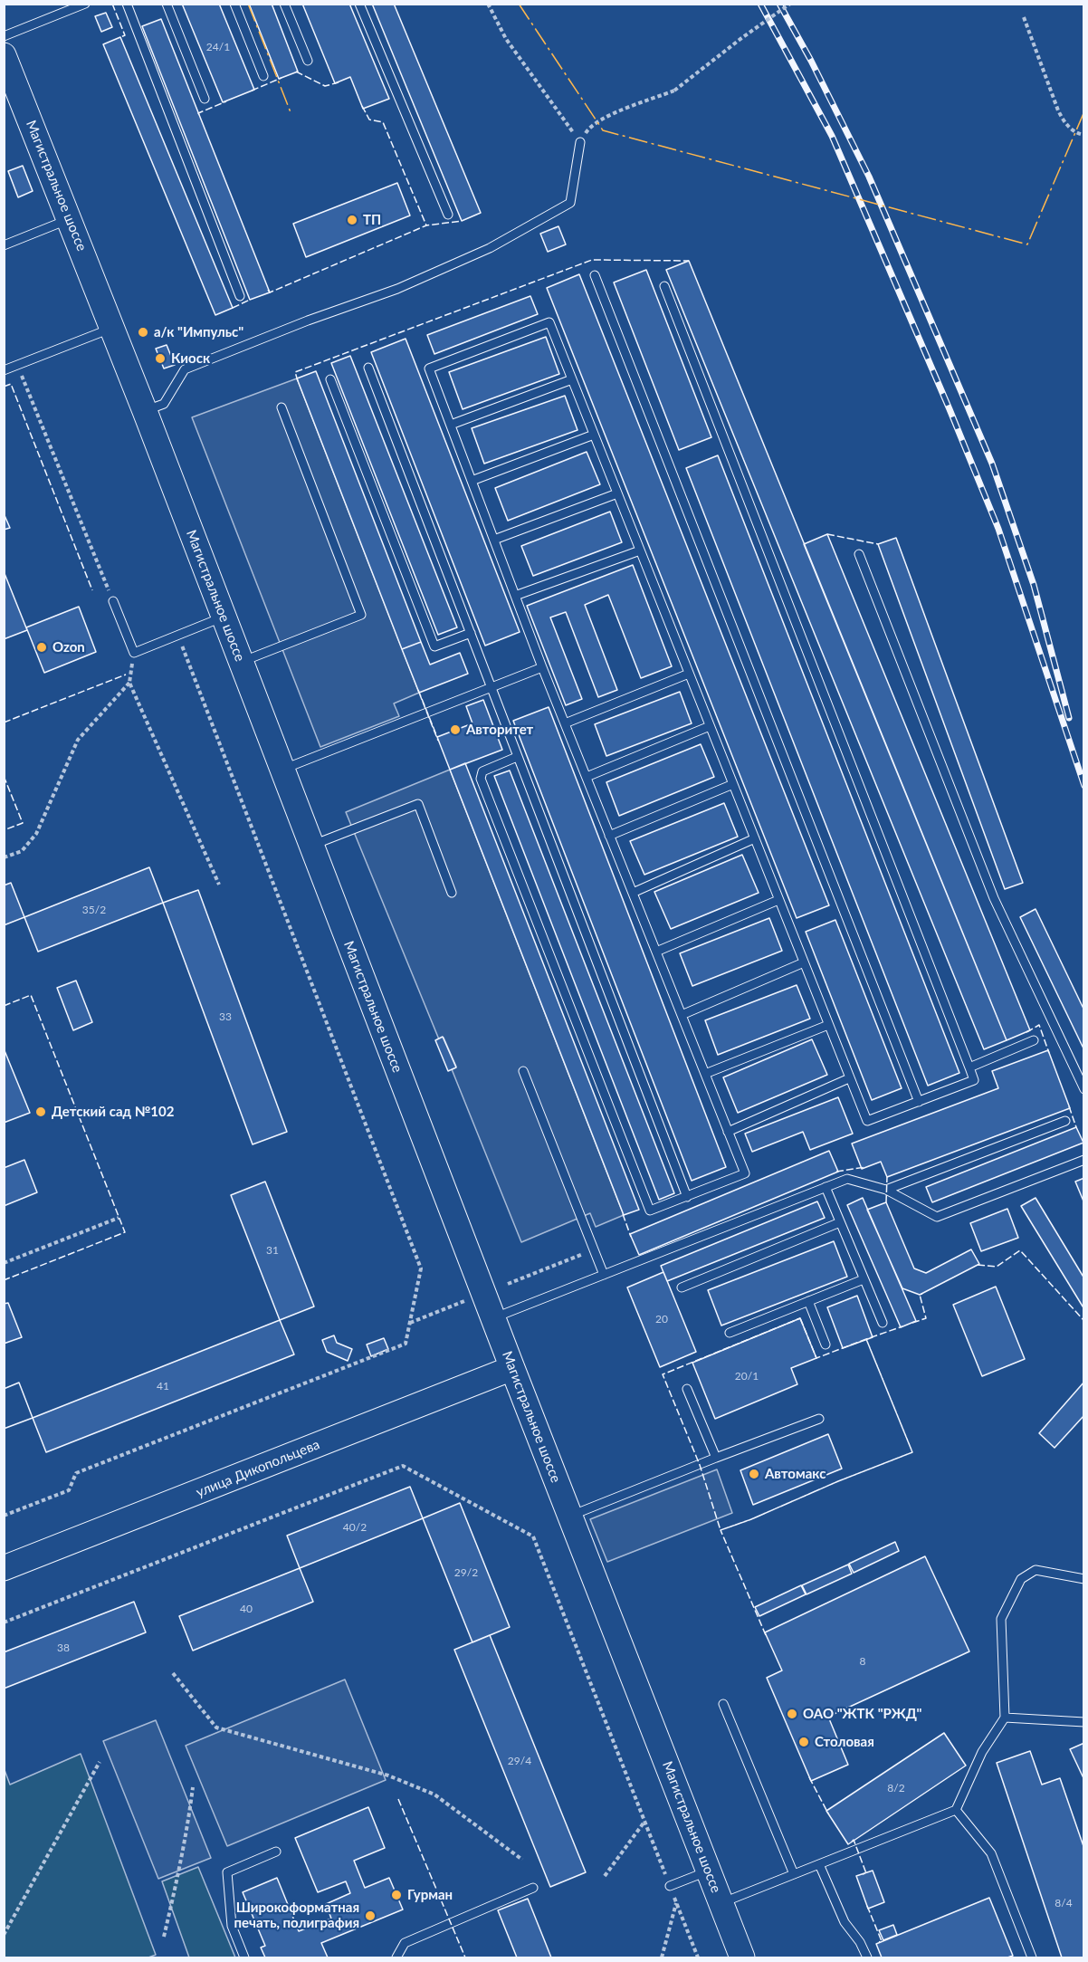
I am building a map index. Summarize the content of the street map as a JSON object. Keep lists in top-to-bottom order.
{
  "streets": {
    "main road": ["Магистральное шоссе", "улица Дикопольцева"]
  },
  "crossings": [
    ["Магистральное шоссе", "улица Дикопольцева"]
  ],
  "places": [
    "ТП",
    "а/к \"Импульс\"",
    "Киоск",
    "Ozon",
    "Авторитет",
    "Детский сад №102",
    "Автомакс",
    "ОАО \"ЖТК \"РЖД\"",
    "Столовая",
    "Гурман",
    "Широкоформатная печать, полиграфия"
  ],
  "house_numbers": [
    "24/1",
    "35/2",
    "33",
    "31",
    "20",
    "20/1",
    "41",
    "40/2",
    "29/2",
    "40",
    "38",
    "8",
    "29/4",
    "8/2",
    "8/4"
  ]
}
